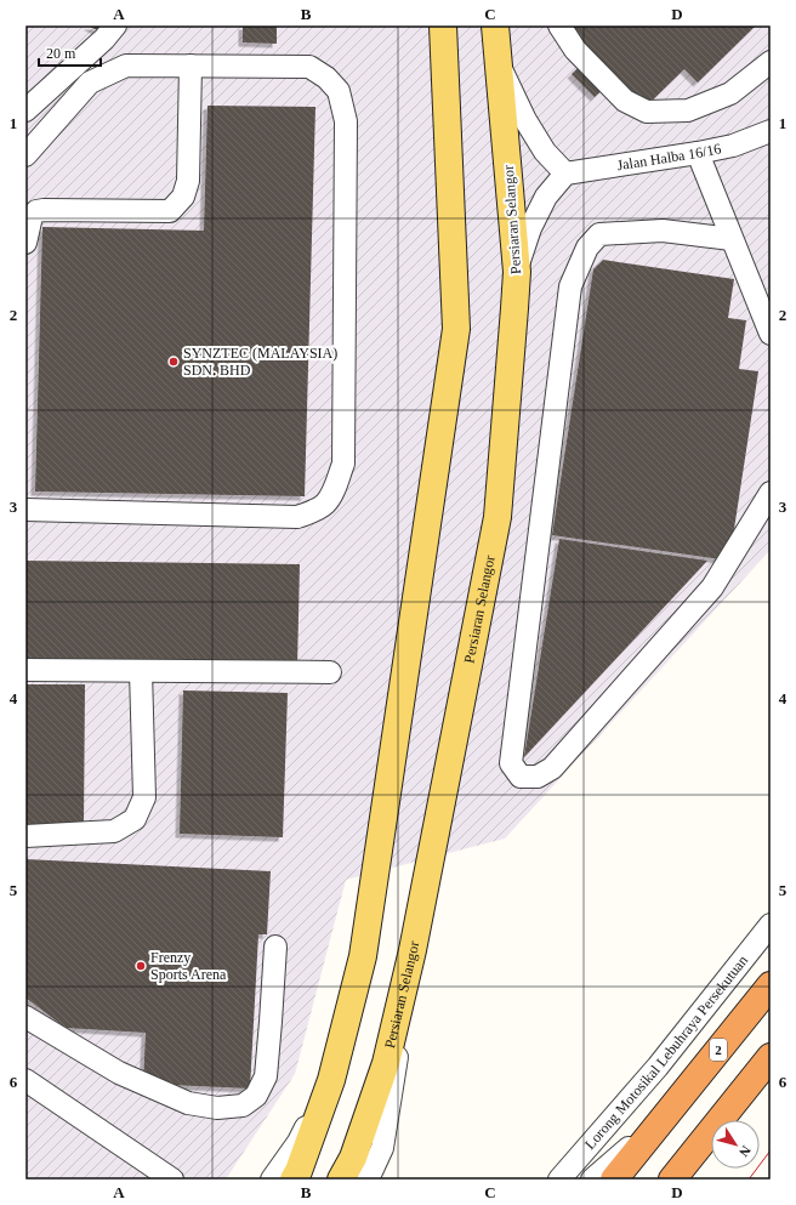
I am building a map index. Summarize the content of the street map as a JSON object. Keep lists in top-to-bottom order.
{
  "streets": {
    "highway": ["2"],
    "main road": ["Persiaran Selangor"],
    "street": ["Jalan Halba 16/16", "Lorong Motosikal Lebuhraya Persekutuan"]
  },
  "places": ["SYNZTEC (MALAYSIA) SDN. BHD", "Frenzy Sports Arena"],
  "scale_bar": "20 m",
  "north": "bottom right",
  "grid": {
    "columns": [
      "A",
      "B",
      "C",
      "D"
    ],
    "rows": [
      "1",
      "2",
      "3",
      "4",
      "5",
      "6"
    ]
  }
}
